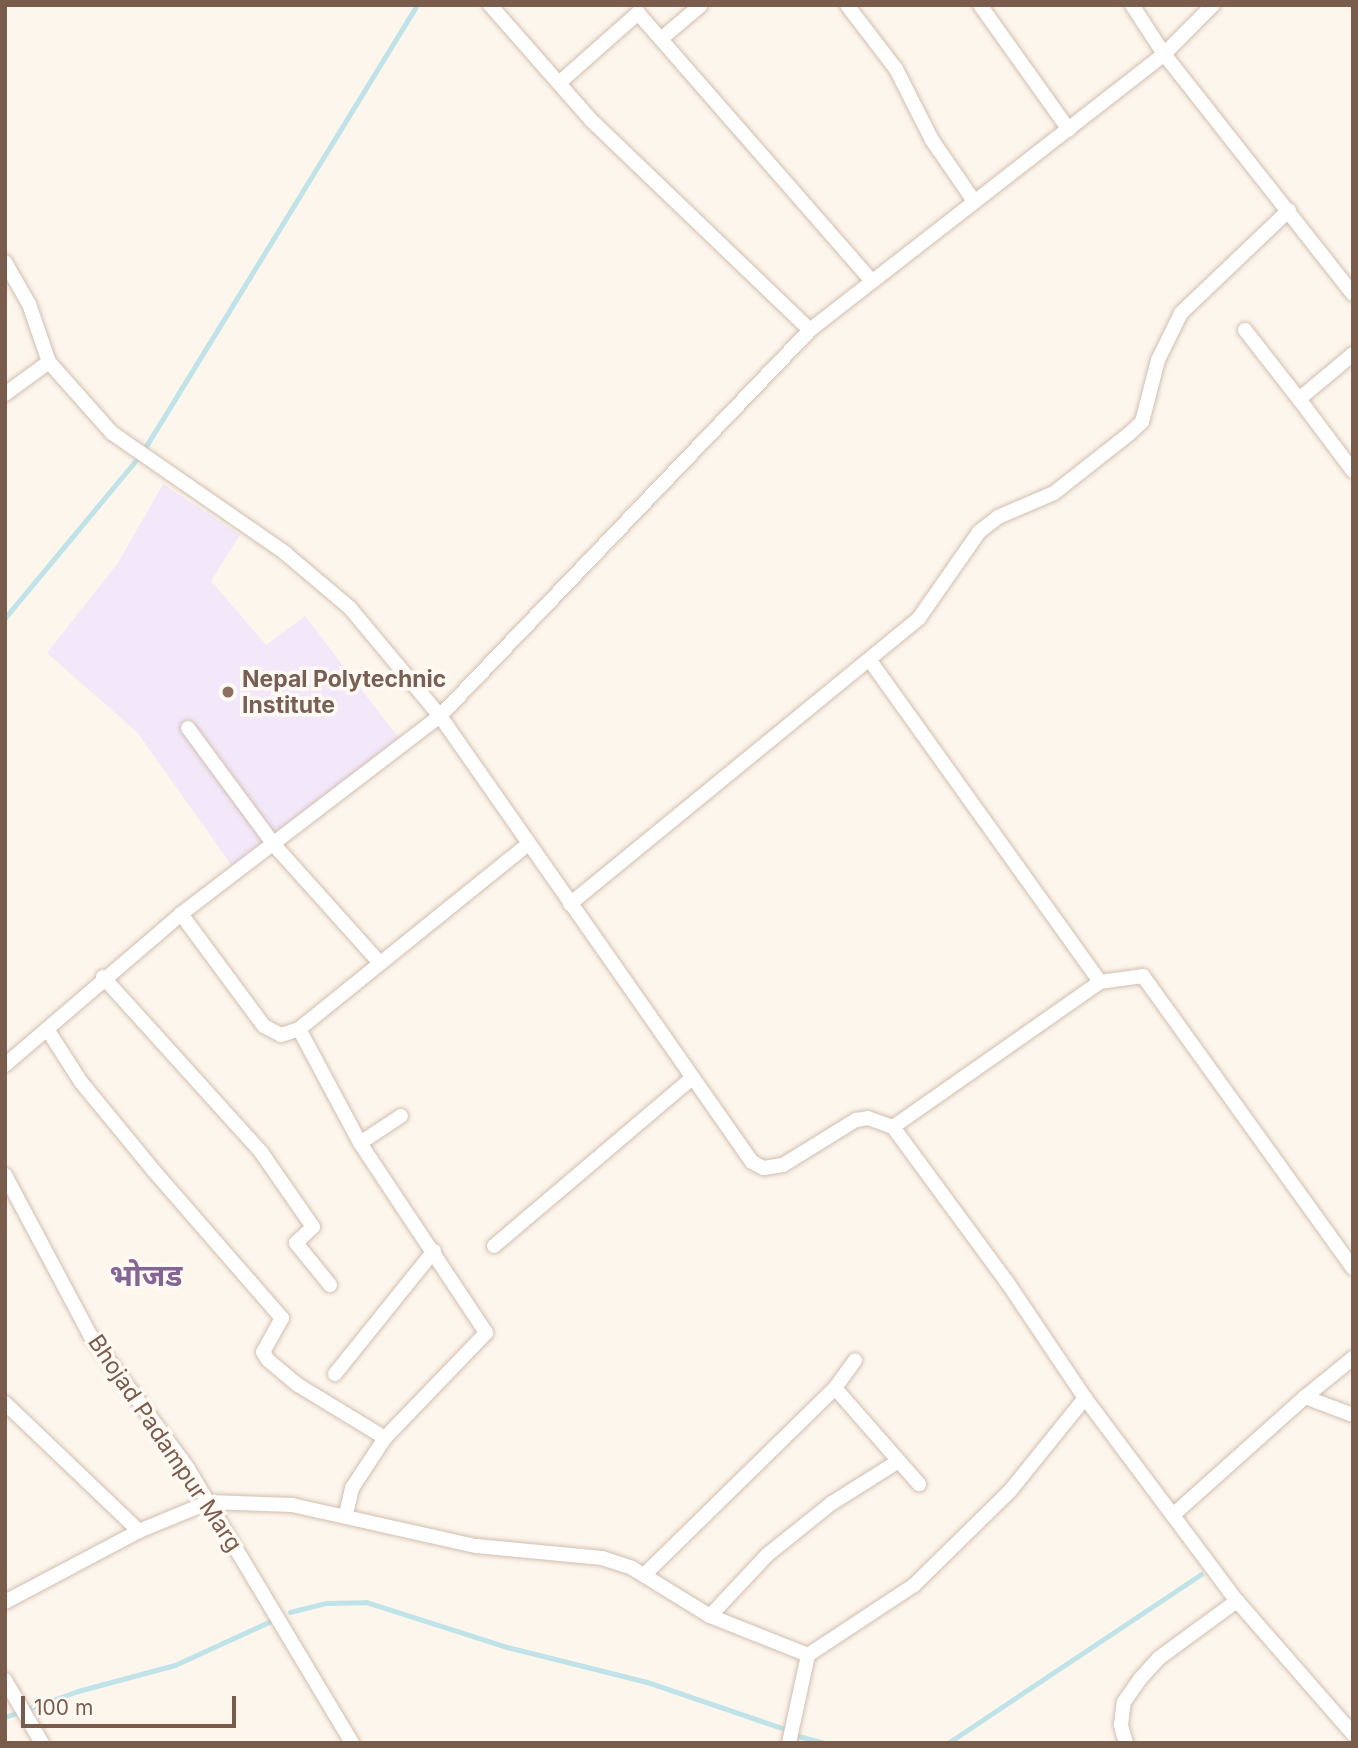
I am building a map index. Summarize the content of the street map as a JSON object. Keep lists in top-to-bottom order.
{
  "streets": {
    "street": ["Bhojad Padampur Marg"]
  },
  "districts": ["भोजड"],
  "places": ["Nepal Polytechnic Institute"],
  "scale_bar": "100 m"
}
